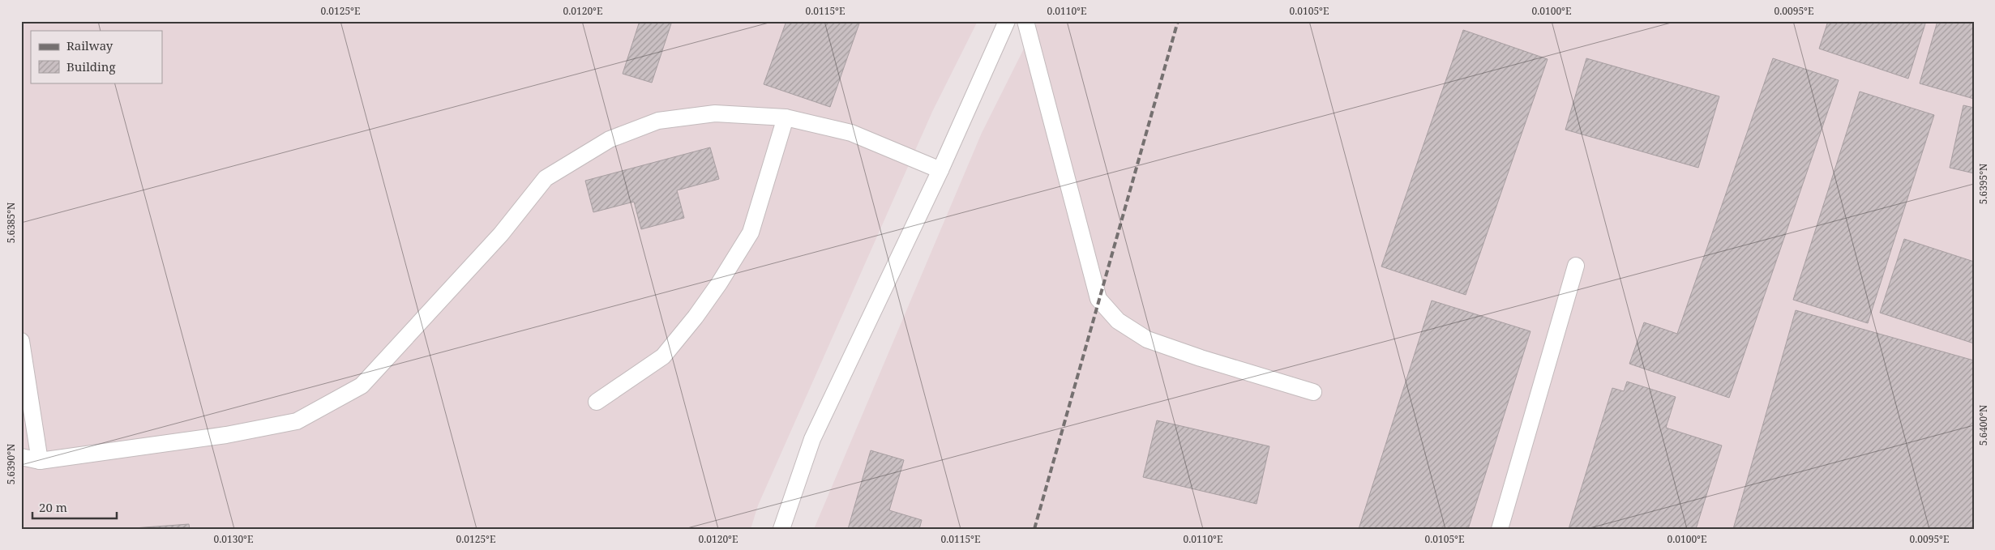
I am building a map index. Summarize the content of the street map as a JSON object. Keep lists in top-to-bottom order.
{
  "legend": ["Railway", "Building"],
  "scale_bar": "20 m",
  "coordinates": [
    "0.0125°E",
    "0.0120°E",
    "0.0115°E",
    "0.0110°E",
    "0.0105°E",
    "0.0100°E",
    "0.0095°E",
    "5.6395°N",
    "5.6385°N",
    "5.6400°N",
    "5.6390°N",
    "0.0130°E"
  ]
}
